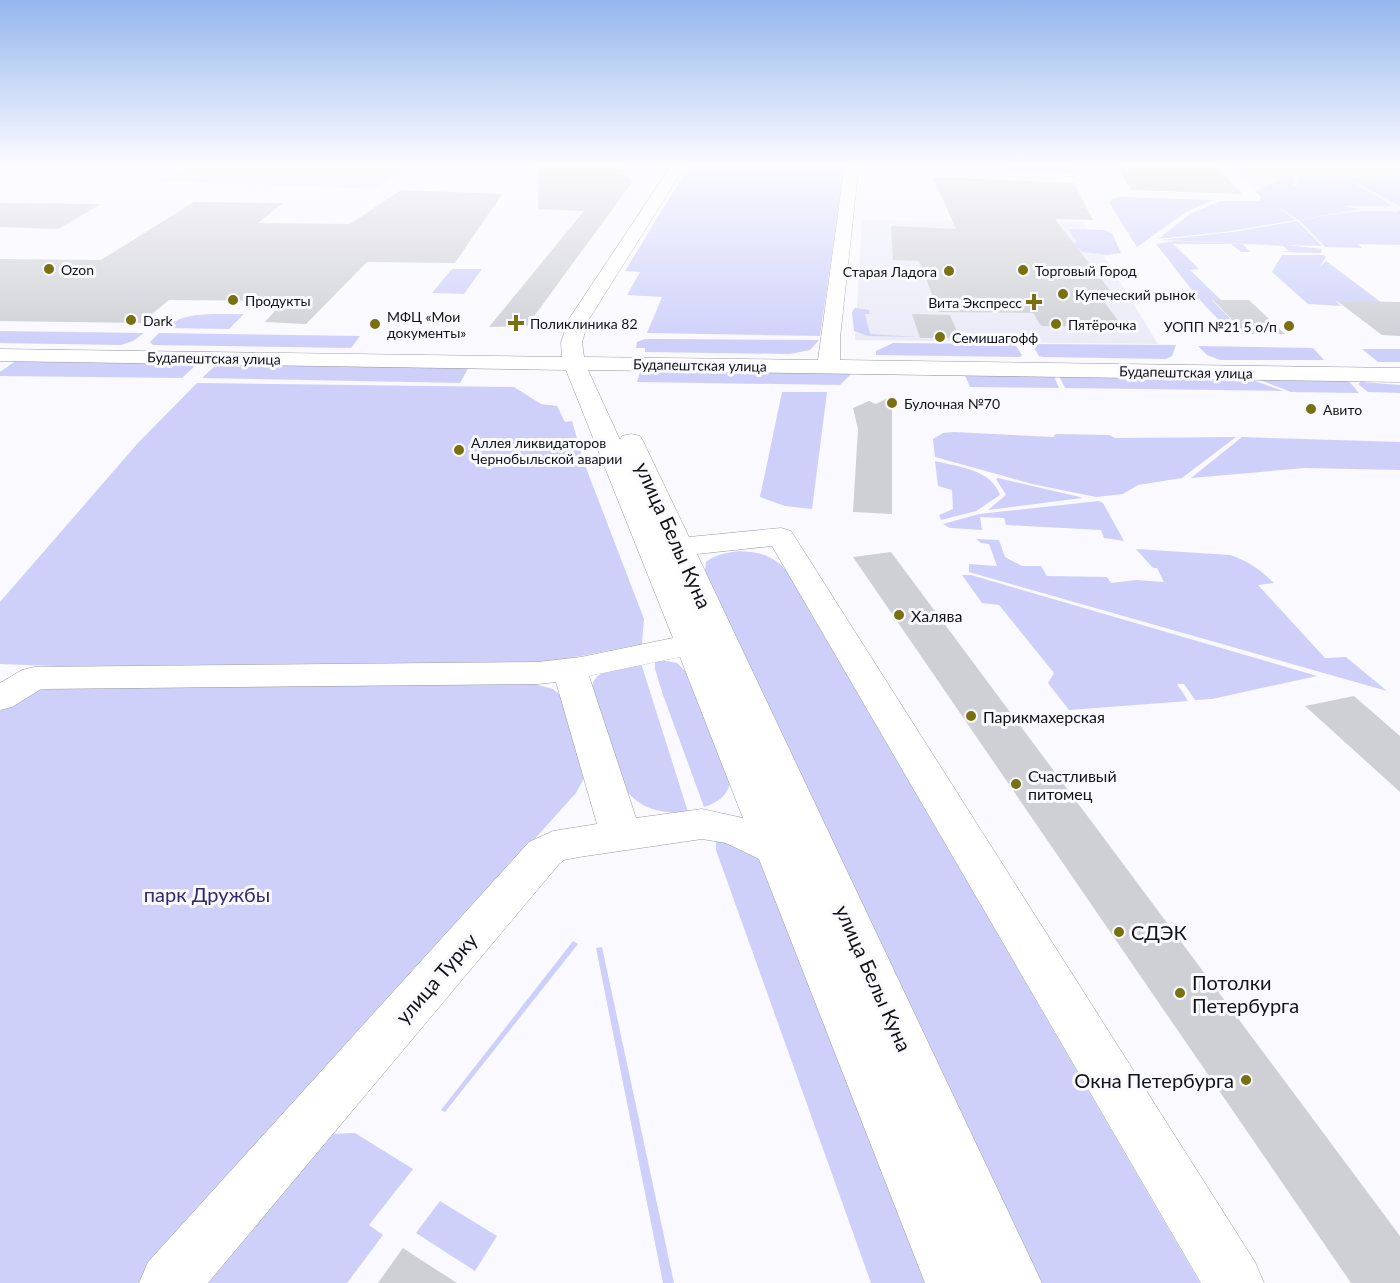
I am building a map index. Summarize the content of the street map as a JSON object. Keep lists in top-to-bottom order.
{
  "streets": {
    "street": ["Будапештская улица", "улица Белы Куна", "улица Турку"]
  },
  "crossings": [
    ["Будапештская улица", "улица Белы Куна"],
    ["улица Белы Куна", "улица Турку"]
  ],
  "parks": ["парк Дружбы"],
  "places": {
    "other": [
      "Ozon",
      "Торговый Город",
      "Старая Ладога",
      "Купеческий рынок",
      "Продукты",
      "Dark",
      "МФЦ «Мои документы»",
      "Пятёрочка",
      "УОПП №21 5 о/п",
      "Семишагофф",
      "Булочная №70",
      "Авито",
      "Аллея ликвидаторов Чернобыльской аварии",
      "Халява",
      "Парикмахерская",
      "Счастливый питомец",
      "СДЭК",
      "Потолки Петербурга",
      "Окна Петербурга"
    ],
    "health": ["Вита Экспресс", "Поликлиника 82"]
  }
}
